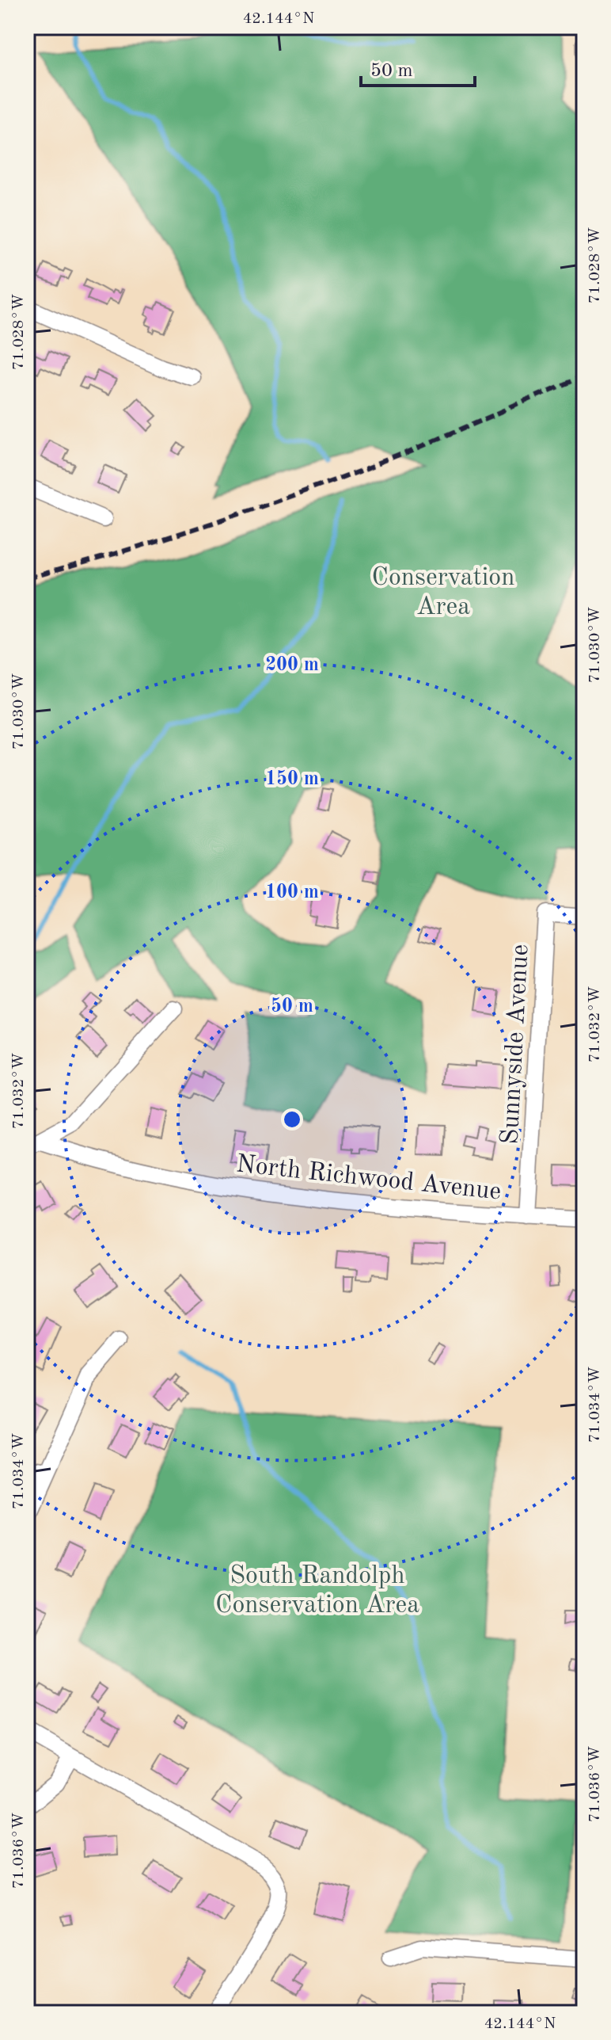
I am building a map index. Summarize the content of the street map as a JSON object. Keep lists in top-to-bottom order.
{
  "streets": {
    "street": ["Sunnyside Avenue", "North Richwood Avenue"]
  },
  "crossings": [
    ["Sunnyside Avenue", "North Richwood Avenue"]
  ],
  "parks": ["Conservation Area", "South Randolph Conservation Area"],
  "scale_bar": "50 m",
  "coordinates": [
    "42.144°N",
    "71.028°W",
    "71.030°W",
    "71.032°W",
    "71.034°W",
    "71.036°W"
  ],
  "rings": [
    "200 m",
    "150 m",
    "100 m",
    "50 m"
  ]
}
